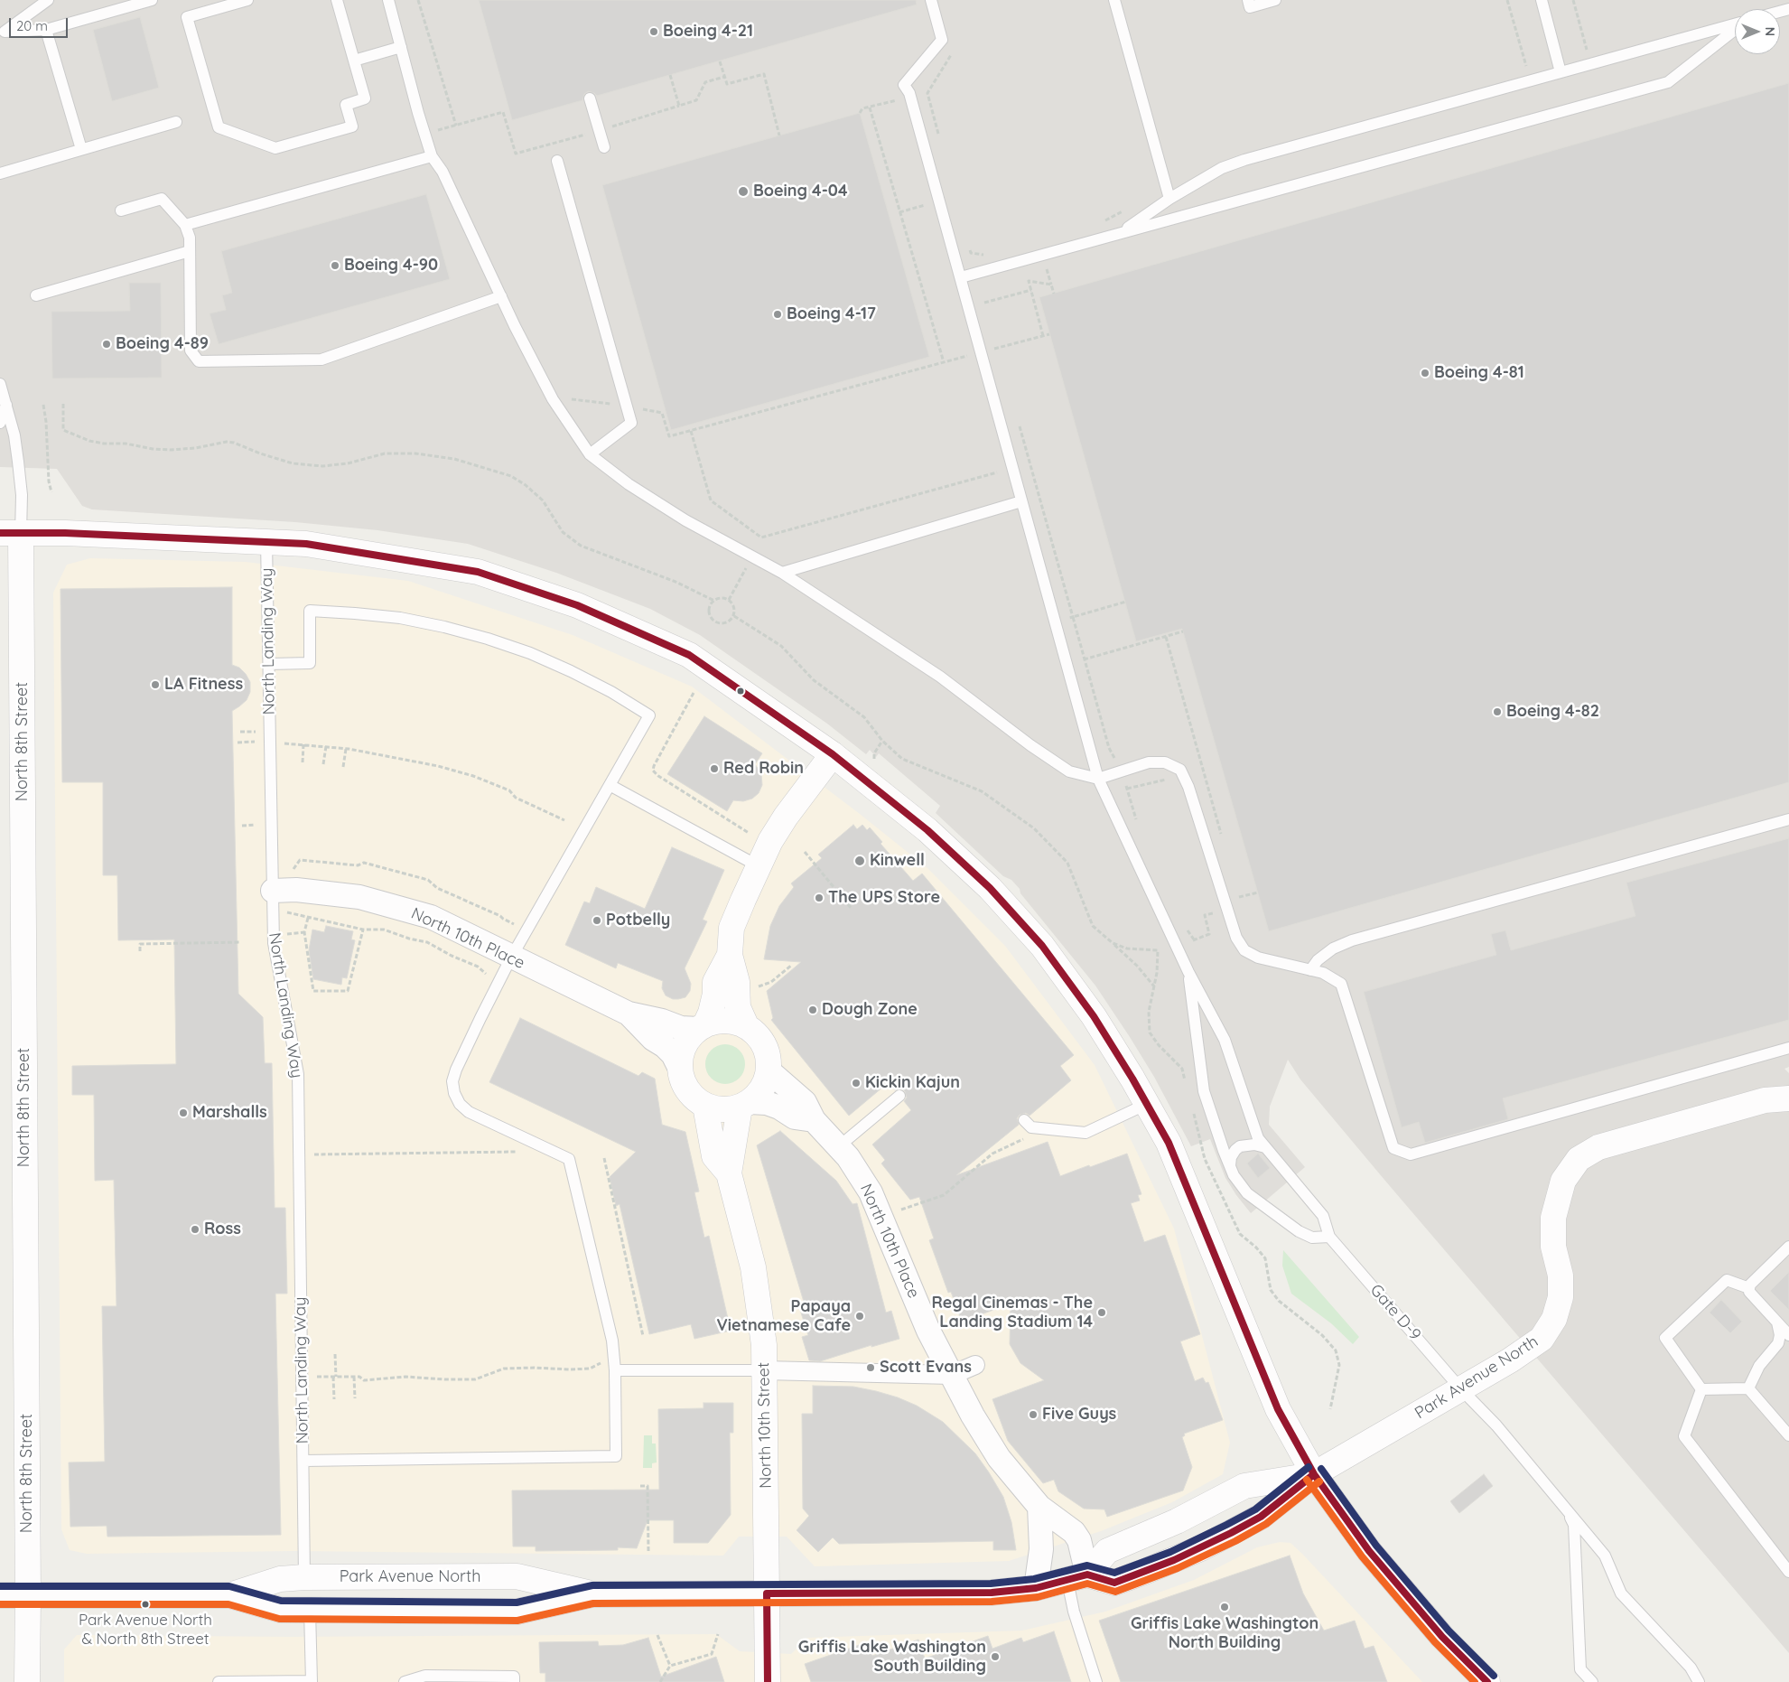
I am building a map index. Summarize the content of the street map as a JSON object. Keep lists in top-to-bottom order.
{
  "streets": {
    "street": [
      "North 8th Street",
      "North 10th Place",
      "Park Avenue North",
      "North 10th Street"
    ],
    "lane": ["North Landing Way", "Gate D-9"]
  },
  "crossings": [
    ["North Landing Way", "North 10th Place"],
    ["North Landing Way", "Park Avenue North"],
    ["North 8th Street", "Park Avenue North"],
    ["North 10th Place", "Park Avenue North"],
    ["North 10th Place", "North 10th Street"],
    ["Gate D-9", "Park Avenue North"],
    ["Park Avenue North", "North 10th Street"]
  ],
  "places": [
    "Boeing 4-21",
    "Boeing 4-04",
    "Boeing 4-90",
    "Boeing 4-17",
    "Boeing 4-89",
    "Boeing 4-81",
    "LA Fitness",
    "Boeing 4-82",
    "Red Robin",
    "Kinwell",
    "The UPS Store",
    "Potbelly",
    "Dough Zone",
    "Kickin Kajun",
    "Marshalls",
    "Ross",
    "Regal Cinemas - The Landing Stadium 14",
    "Papaya Vietnamese Cafe",
    "Scott Evans",
    "Five Guys",
    "Park Avenue North & North 8th Street",
    "Griffis Lake Washington North Building",
    "Griffis Lake Washington South Building"
  ],
  "scale_bar": "20 m",
  "north": "right"
}
